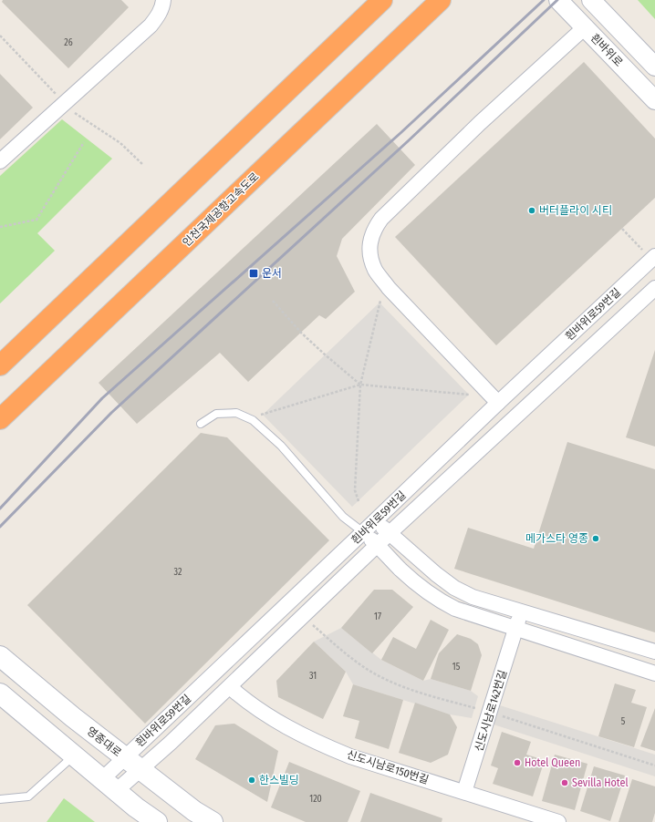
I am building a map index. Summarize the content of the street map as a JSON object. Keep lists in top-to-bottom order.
{
  "streets": {
    "highway": ["인천국제공항고속도로"],
    "main road": ["영종대로"],
    "street": [
      "흰바위로",
      "흰바위로59번길",
      "신도시남로142번길",
      "신도시남로150번길"
    ]
  },
  "crossings": [
    ["흰바위로59번길", "영종대로"],
    ["흰바위로59번길", "신도시남로150번길"],
    ["신도시남로142번길", "신도시남로150번길"]
  ],
  "places": {
    "other": [
      "버터플라이 시티",
      "메가스타 영종",
      "Hotel Queen",
      "한스빌딩",
      "Sevilla Hotel"
    ],
    "transit": ["운서"]
  },
  "house_numbers": [
    "26",
    "32",
    "17",
    "15",
    "31",
    "5",
    "120"
  ]
}
